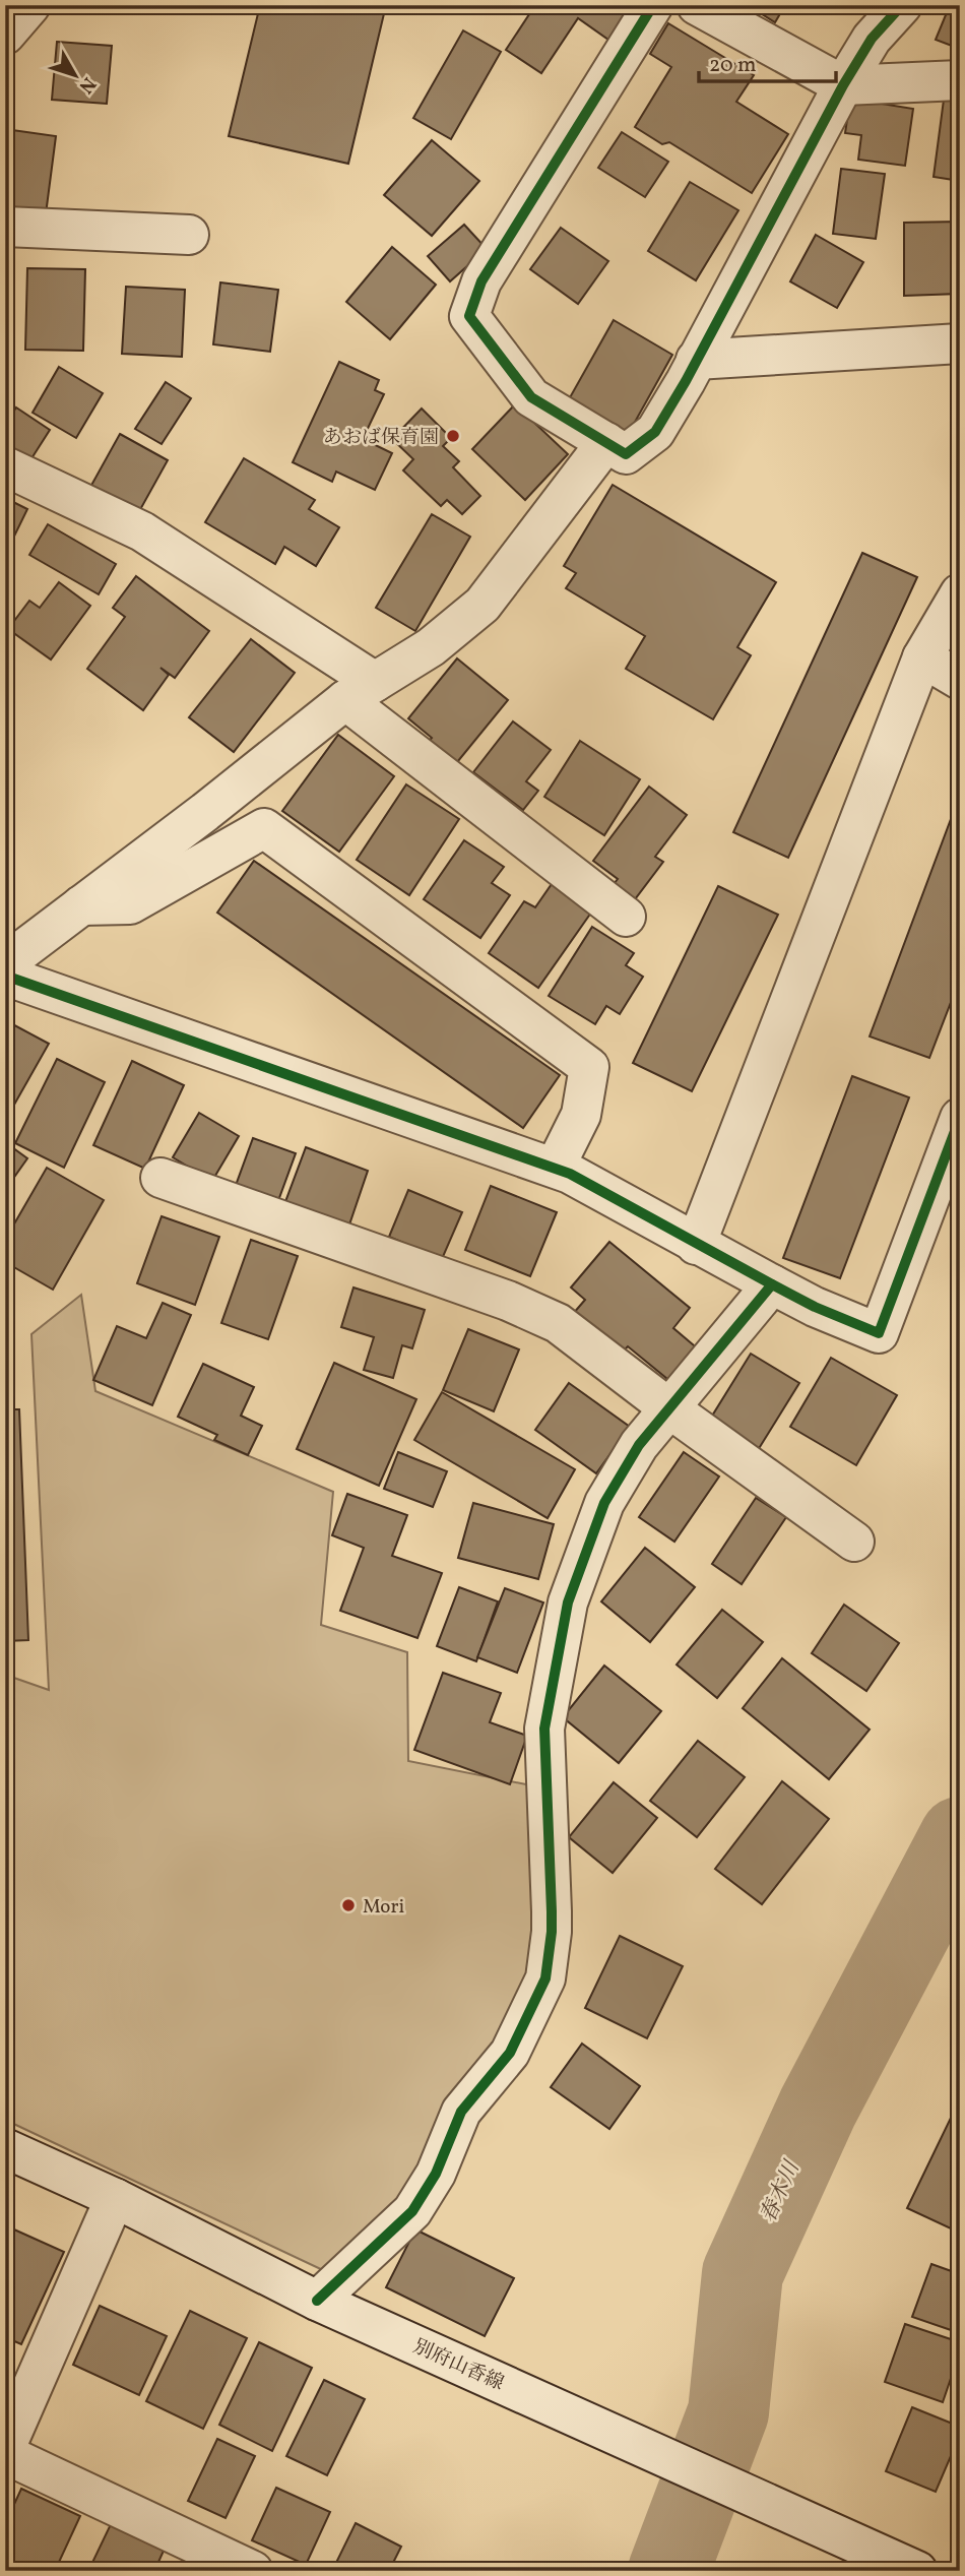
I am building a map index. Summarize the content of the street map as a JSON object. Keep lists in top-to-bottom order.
{
  "streets": {
    "street": ["別府山香線"]
  },
  "water": ["春木川"],
  "places": ["あおば保育園", "Mori"],
  "scale_bar": "20 m",
  "north": "bottom right"
}
